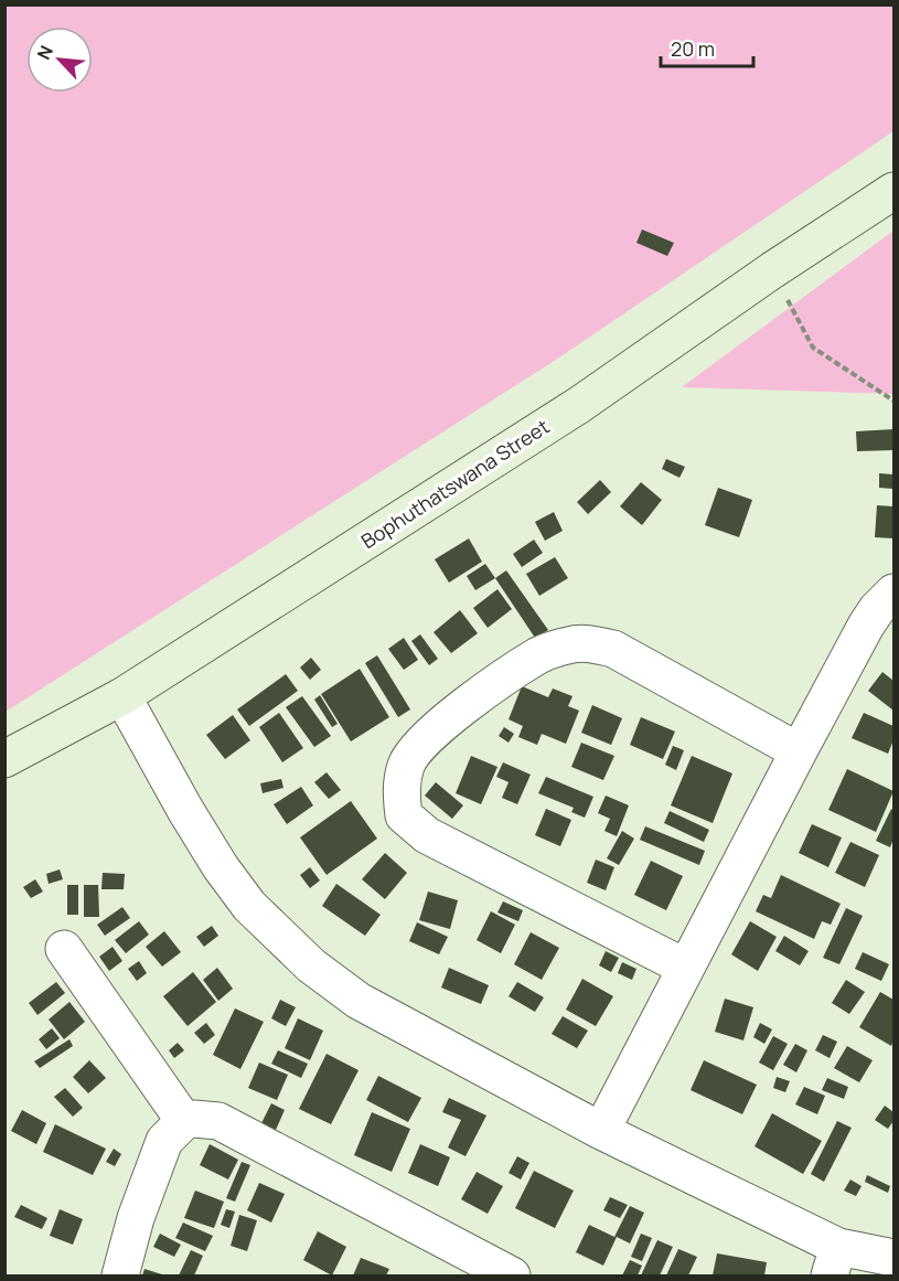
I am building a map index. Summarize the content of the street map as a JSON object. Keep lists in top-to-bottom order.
{
  "streets": {
    "street": ["Bophuthatswana Street"]
  },
  "scale_bar": "20 m",
  "north": "top left"
}
